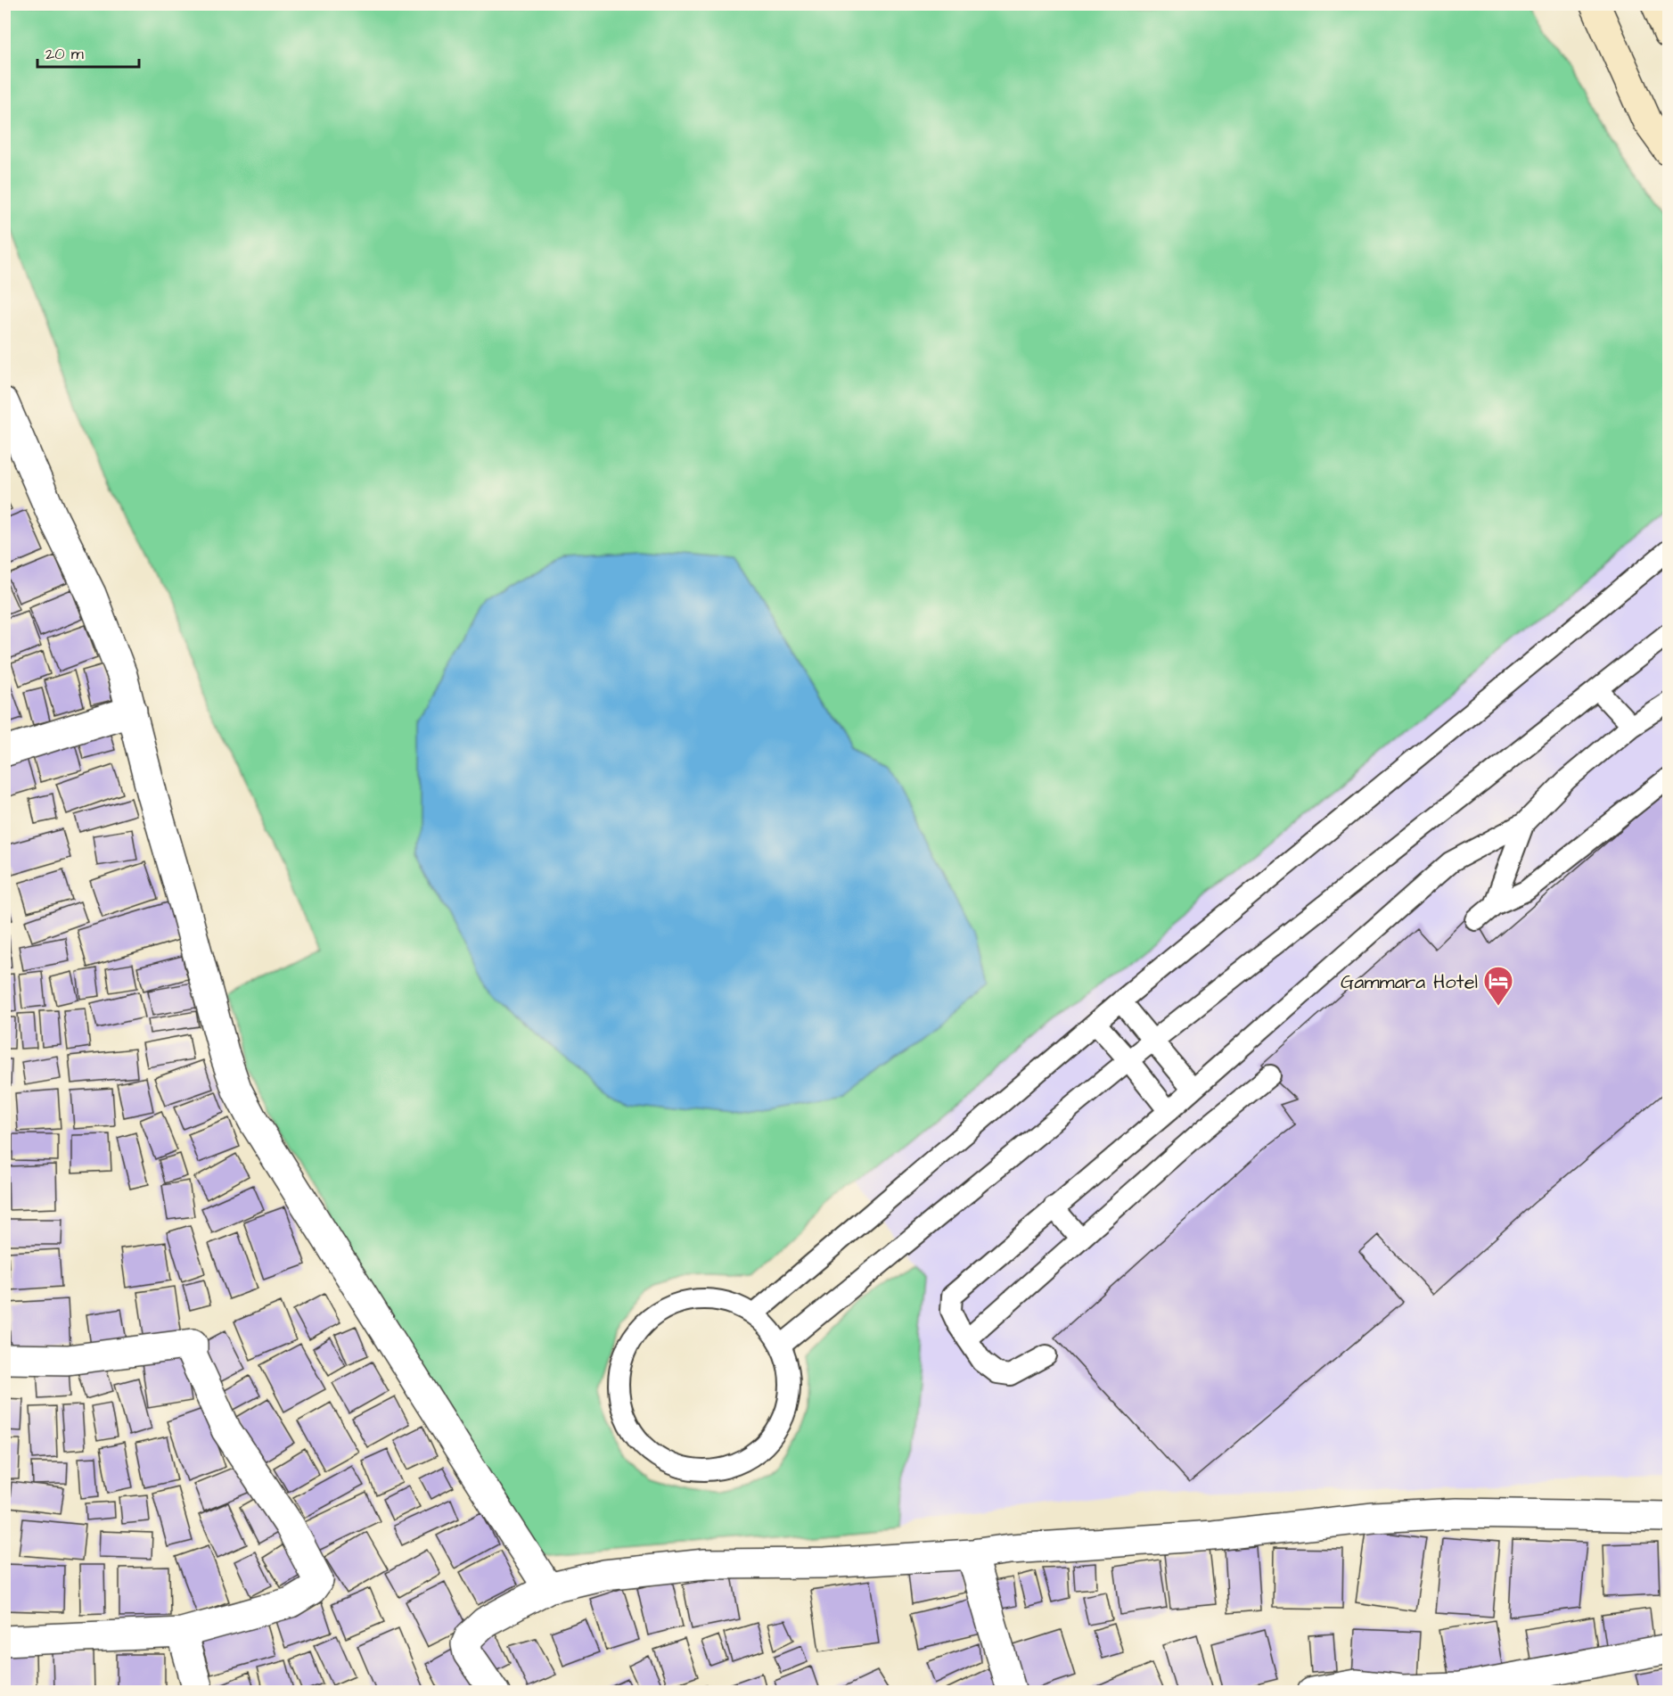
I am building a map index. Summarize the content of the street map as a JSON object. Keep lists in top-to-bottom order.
{
  "places": {
    "hotel": ["Gammara Hotel"]
  },
  "scale_bar": "20 m"
}
